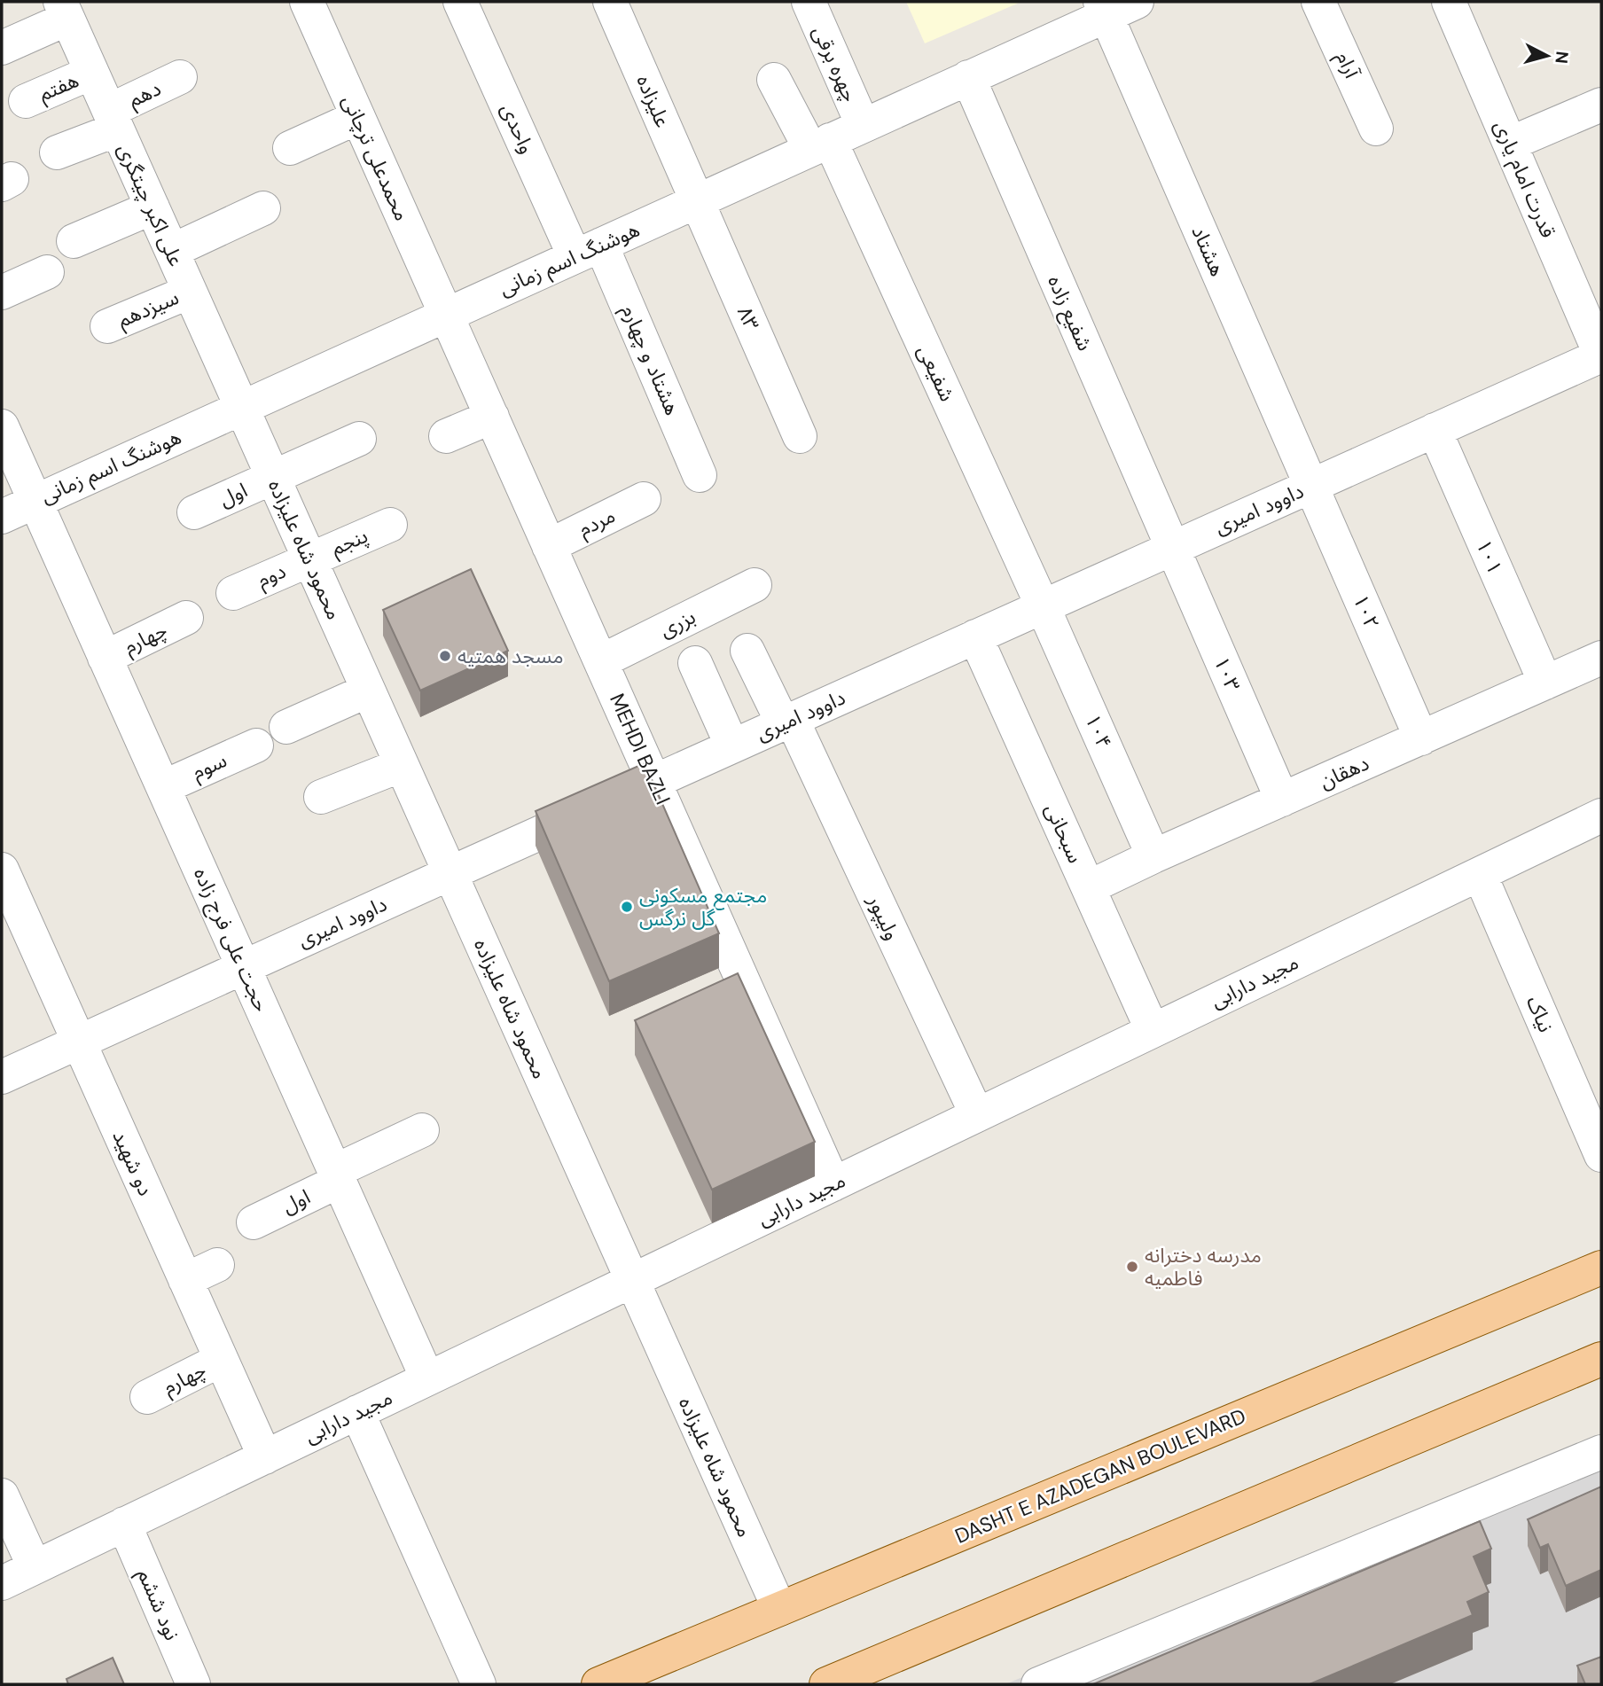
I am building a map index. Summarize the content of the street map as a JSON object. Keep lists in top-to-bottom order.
{
  "streets": {
    "main road": ["DASHT E AZADEGAN BOULEVARD"],
    "street": [
      "چهره برقی",
      "آرام",
      "هفتم",
      "دهم",
      "علیزاده",
      "واحدی",
      "محمدعلی ترچانی",
      "قدرت امام یاری",
      "علی اکبر چیتگری",
      "هشتاد",
      "هوشنگ اسم زمانی",
      "سیزدهم",
      "شفیع زاده",
      "۸۳",
      "هشتاد و چهارم",
      "شفیعی",
      "اول",
      "داوود امیری",
      "مردم",
      "پنجم",
      "محمود شاه علیزاده",
      "۱۰۱",
      "دوم",
      "۱۰۲",
      "بزری",
      "چهارم",
      "۱۰۳",
      "۱۰۴",
      "MEHDI BAZLI",
      "سوم",
      "دهقان",
      "سبحانی",
      "ولیپور",
      "حجت علی فرج زاده",
      "مجید دارابی",
      "نیاک",
      "دو شهید",
      "نود ششم"
    ]
  },
  "crossings": [
    ["چهره برقی", "هوشنگ اسم زمانی"],
    ["هفتم", "علی اکبر چیتگری"],
    ["دهم", "علی اکبر چیتگری"],
    ["علیزاده", "هوشنگ اسم زمانی"],
    ["علیزاده", "۸۳"],
    ["واحدی", "هوشنگ اسم زمانی"],
    ["واحدی", "هشتاد و چهارم"],
    ["محمدعلی ترچانی", "هوشنگ اسم زمانی"],
    ["محمدعلی ترچانی", "MEHDI BAZLI"],
    ["قدرت امام یاری", "داوود امیری"],
    ["علی اکبر چیتگری", "هوشنگ اسم زمانی"],
    ["علی اکبر چیتگری", "سیزدهم"],
    ["علی اکبر چیتگری", "محمود شاه علیزاده"],
    ["هشتاد", "هوشنگ اسم زمانی"],
    ["هشتاد", "داوود امیری"],
    ["هشتاد", "۱۰۲"],
    ["هوشنگ اسم زمانی", "شفیع زاده"],
    ["هوشنگ اسم زمانی", "۸۳"],
    ["هوشنگ اسم زمانی", "هشتاد و چهارم"],
    ["هوشنگ اسم زمانی", "شفیعی"],
    ["هوشنگ اسم زمانی", "محمود شاه علیزاده"],
    ["هوشنگ اسم زمانی", "MEHDI BAZLI"],
    ["هوشنگ اسم زمانی", "حجت علی فرج زاده"],
    ["شفیع زاده", "داوود امیری"],
    ["شفیع زاده", "۱۰۳"],
    ["شفیعی", "داوود امیری"],
    ["شفیعی", "۱۰۴"],
    ["اول", "محمود شاه علیزاده"],
    ["اول", "حجت علی فرج زاده"],
    ["داوود امیری", "محمود شاه علیزاده"],
    ["داوود امیری", "۱۰۱"],
    ["داوود امیری", "۱۰۲"],
    ["داوود امیری", "۱۰۳"],
    ["داوود امیری", "۱۰۴"],
    ["داوود امیری", "MEHDI BAZLI"],
    ["داوود امیری", "سبحانی"],
    ["داوود امیری", "ولیپور"],
    ["داوود امیری", "حجت علی فرج زاده"],
    ["داوود امیری", "دو شهید"],
    ["مردم", "MEHDI BAZLI"],
    ["پنجم", "محمود شاه علیزاده"],
    ["پنجم", "دوم"],
    ["محمود شاه علیزاده", "دوم"],
    ["محمود شاه علیزاده", "مجید دارابی"],
    ["محمود شاه علیزاده", "DASHT E AZADEGAN BOULEVARD"],
    ["۱۰۱", "دهقان"],
    ["۱۰۲", "دهقان"],
    ["بزری", "MEHDI BAZLI"],
    ["چهارم", "حجت علی فرج زاده"],
    ["چهارم", "دو شهید"],
    ["۱۰۳", "دهقان"],
    ["۱۰۴", "دهقان"],
    ["MEHDI BAZLI", "مجید دارابی"],
    ["سوم", "حجت علی فرج زاده"],
    ["دهقان", "سبحانی"],
    ["سبحانی", "مجید دارابی"],
    ["ولیپور", "مجید دارابی"],
    ["حجت علی فرج زاده", "مجید دارابی"],
    ["مجید دارابی", "نیاک"],
    ["مجید دارابی", "دو شهید"],
    ["مجید دارابی", "نود ششم"]
  ],
  "places": ["مسجد همتیه", "مجتمع مسکونی گل نرگس", "مدرسه دخترانه فاطمیه"],
  "north": "right"
}
